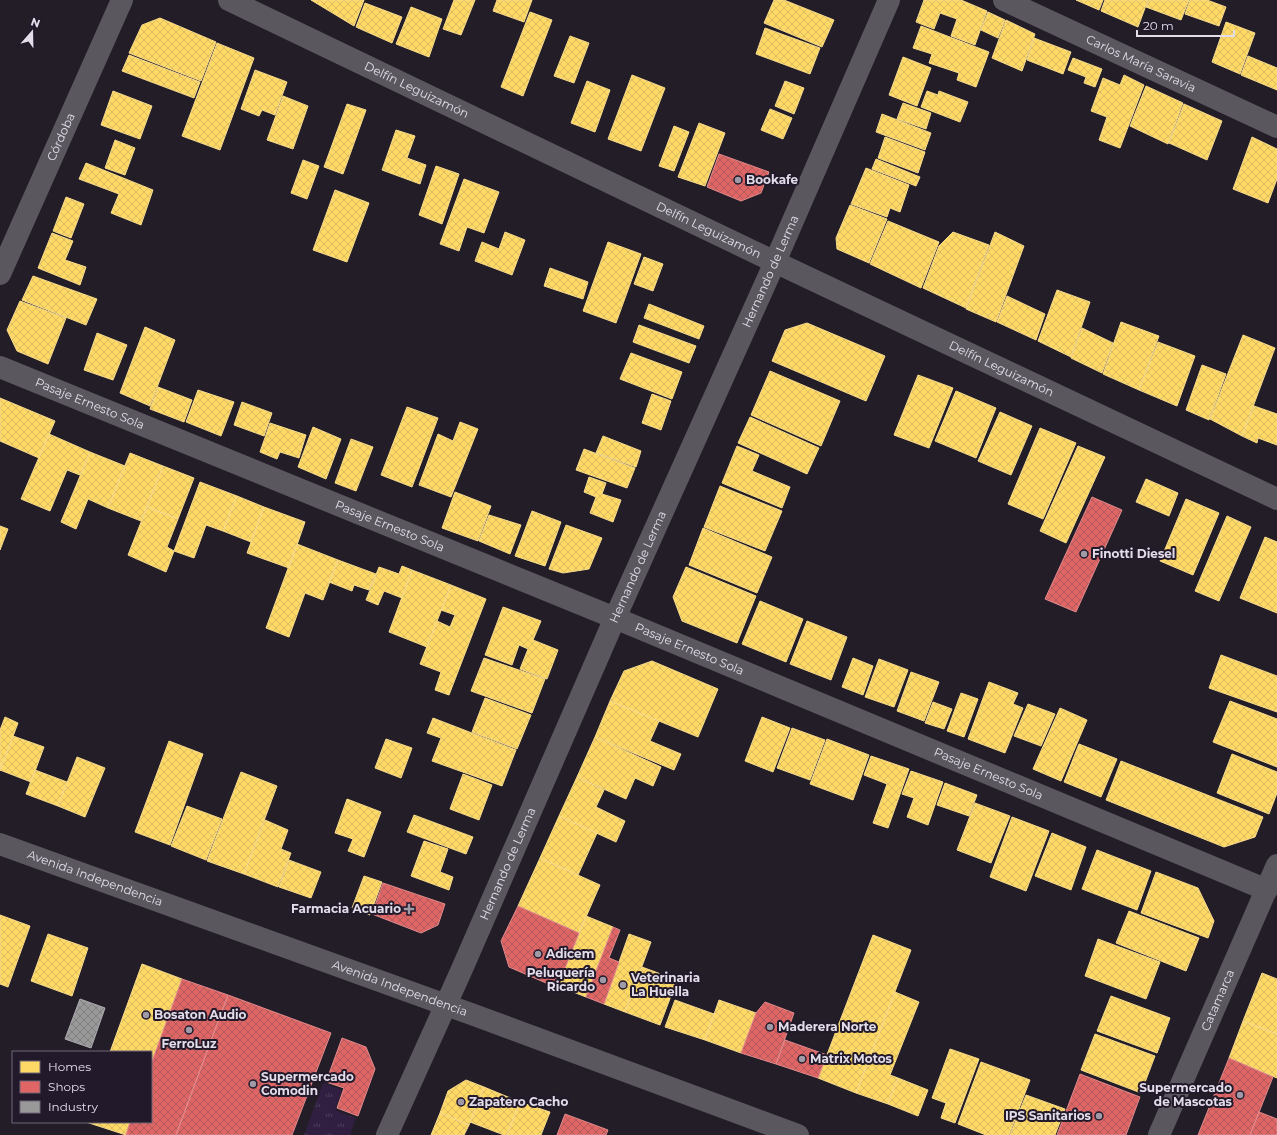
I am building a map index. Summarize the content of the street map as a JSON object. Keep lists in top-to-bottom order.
{
  "streets": {
    "street": [
      "Carlos María Saravia",
      "Delfín Leguizamón",
      "Córdoba",
      "Hernando de Lerma",
      "Pasaje Ernesto Sola",
      "Avenida Independencia",
      "Catamarca"
    ]
  },
  "crossings": [
    ["Delfín Leguizamón", "Hernando de Lerma"],
    ["Hernando de Lerma", "Pasaje Ernesto Sola"],
    ["Hernando de Lerma", "Avenida Independencia"],
    ["Pasaje Ernesto Sola", "Catamarca"]
  ],
  "places": {
    "other": [
      "Bookafe",
      "Finotti Diesel",
      "Adicem",
      "Peluquería Ricardo",
      "Veterinaria La Huella",
      "Bosaton Audio",
      "Maderera Norte",
      "FerroLuz",
      "Matrix Motos",
      "Supermercado Comodin",
      "Supermercado de Mascotas",
      "Zapatero Cacho",
      "IPS Sanitarios"
    ],
    "health": ["Farmacia Acuario"]
  },
  "legend": ["Homes", "Shops", "Industry"],
  "scale_bar": "20 m",
  "north": "top"
}
